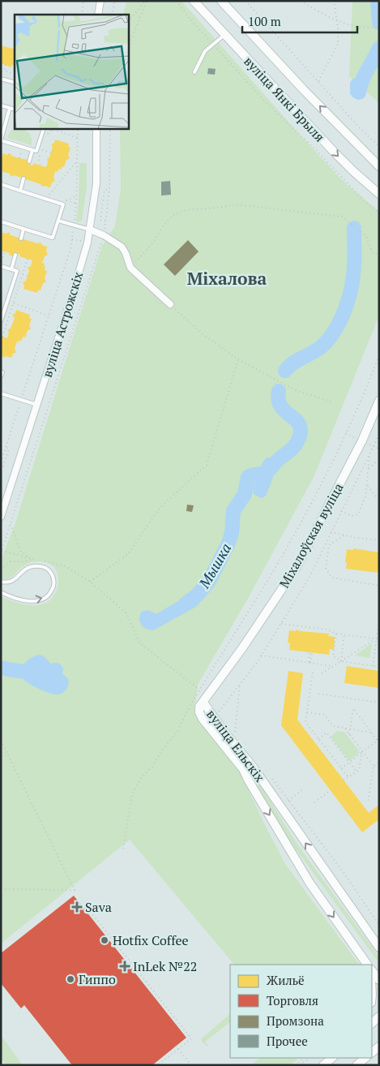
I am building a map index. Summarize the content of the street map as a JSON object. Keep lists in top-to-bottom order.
{
  "streets": {
    "street": [
      "вуліца Янкі Брыля",
      "вуліца Астрожскіх",
      "Міхалоўская вуліца",
      "вуліца Ельскіх"
    ]
  },
  "crossings": [
    ["Міхалоўская вуліца", "вуліца Ельскіх"]
  ],
  "districts": ["Міхалова"],
  "water": ["Мышка"],
  "places": {
    "health": ["Sava", "InLek №22"],
    "other": ["Hotfix Coffee", "Гиппо"]
  },
  "legend": [
    "Жильё",
    "Торговля",
    "Промзона",
    "Прочее"
  ],
  "scale_bar": "100 m"
}
